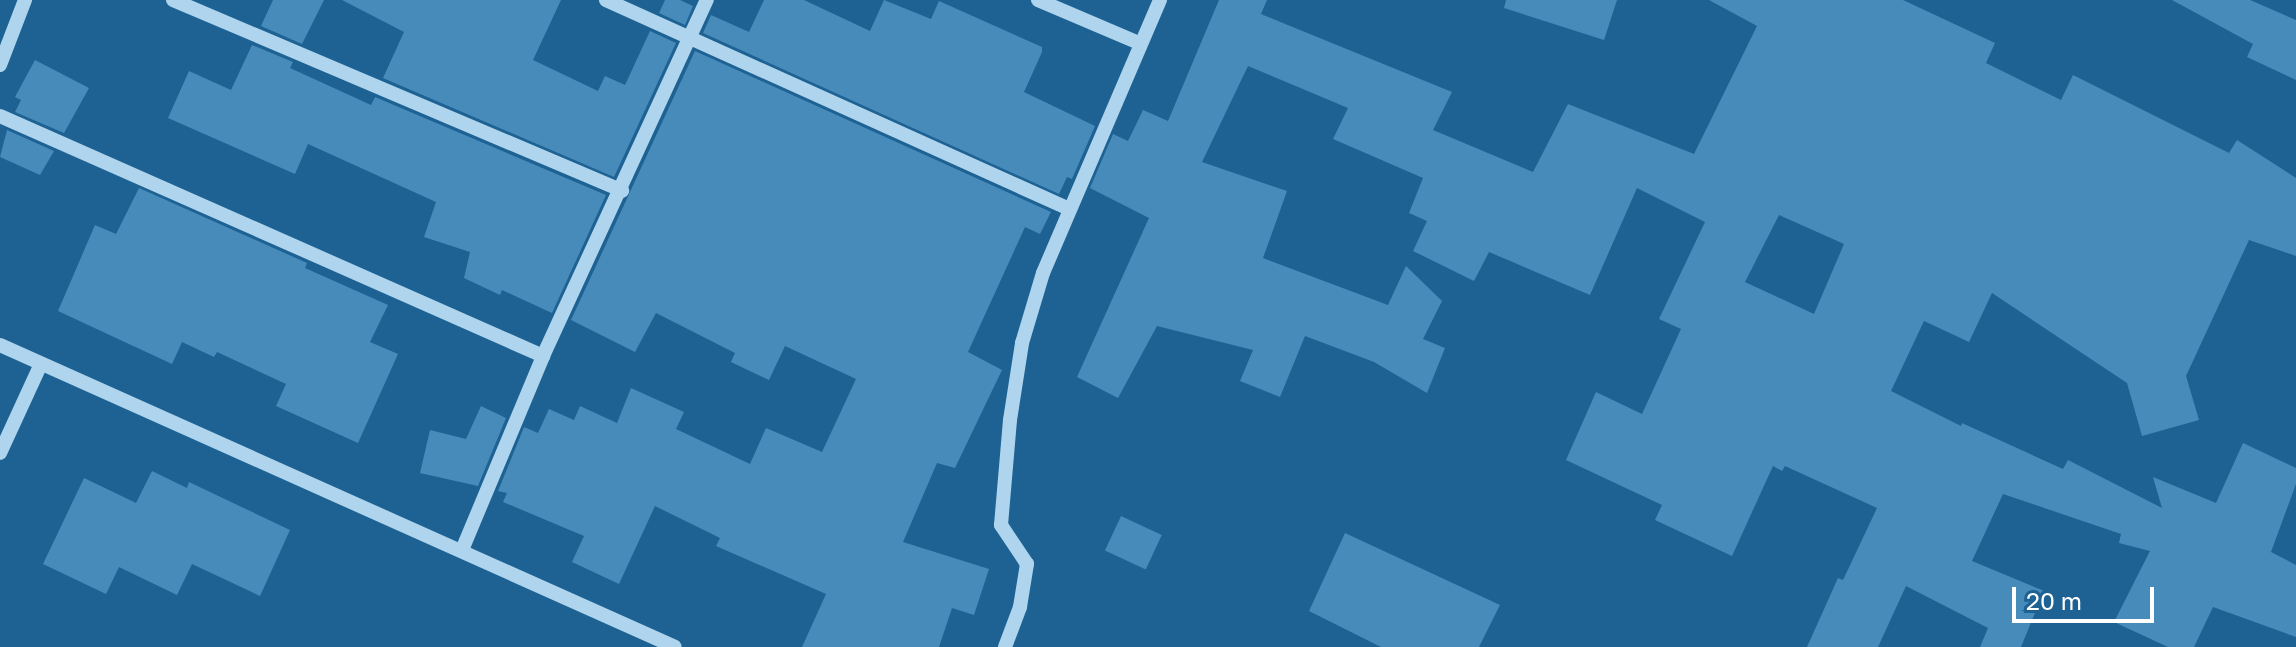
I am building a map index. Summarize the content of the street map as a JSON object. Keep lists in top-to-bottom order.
{
  "scale_bar": "20 m"
}
